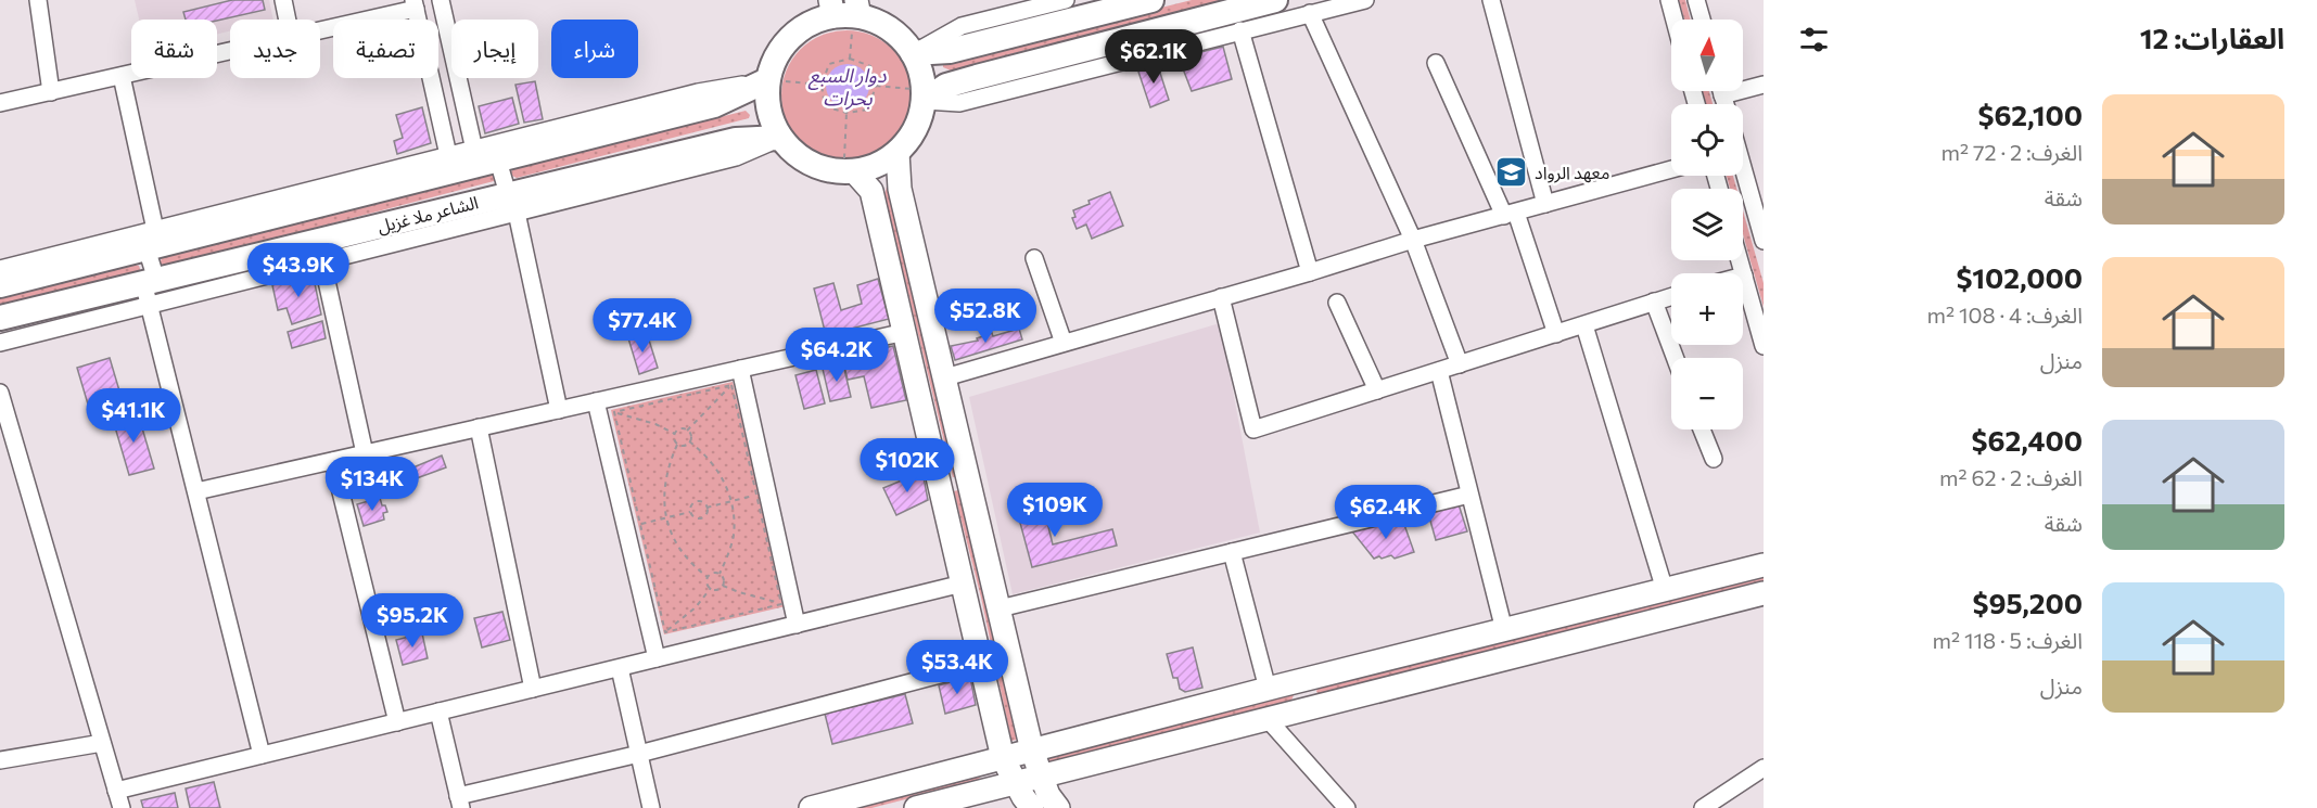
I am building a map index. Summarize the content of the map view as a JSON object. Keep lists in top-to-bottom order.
{
  "streets": {
    "main road": ["الشاعر ملا غزيل"]
  },
  "water": ["دوار السبع بحرات"],
  "places": {
    "school or university": ["معهد الرواد"]
  },
  "north": "top",
  "page": {
    "heading": "العقارات: 12",
    "map_buttons": ["+", "−"],
    "chip": [
      "شراء",
      "إيجار",
      "تصفية",
      "جديد",
      "شقة"
    ],
    "price": [
      "$62.1K",
      "$43.9K",
      "$52.8K",
      "$77.4K",
      "$64.2K",
      "$41.1K",
      "$102K",
      "$134K",
      "$109K",
      "$62.4K",
      "$95.2K",
      "$53.4K"
    ],
    "list": [
      {
        "name": "$62,100",
        "note": "الغرف: 2 · 72 m² · شقة"
      },
      {
        "name": "$102,000",
        "note": "الغرف: 4 · 108 m² · منزل"
      },
      {
        "name": "$62,400",
        "note": "الغرف: 2 · 62 m² · شقة"
      },
      {
        "name": "$95,200",
        "note": "الغرف: 5 · 118 m² · منزل"
      }
    ]
  }
}
